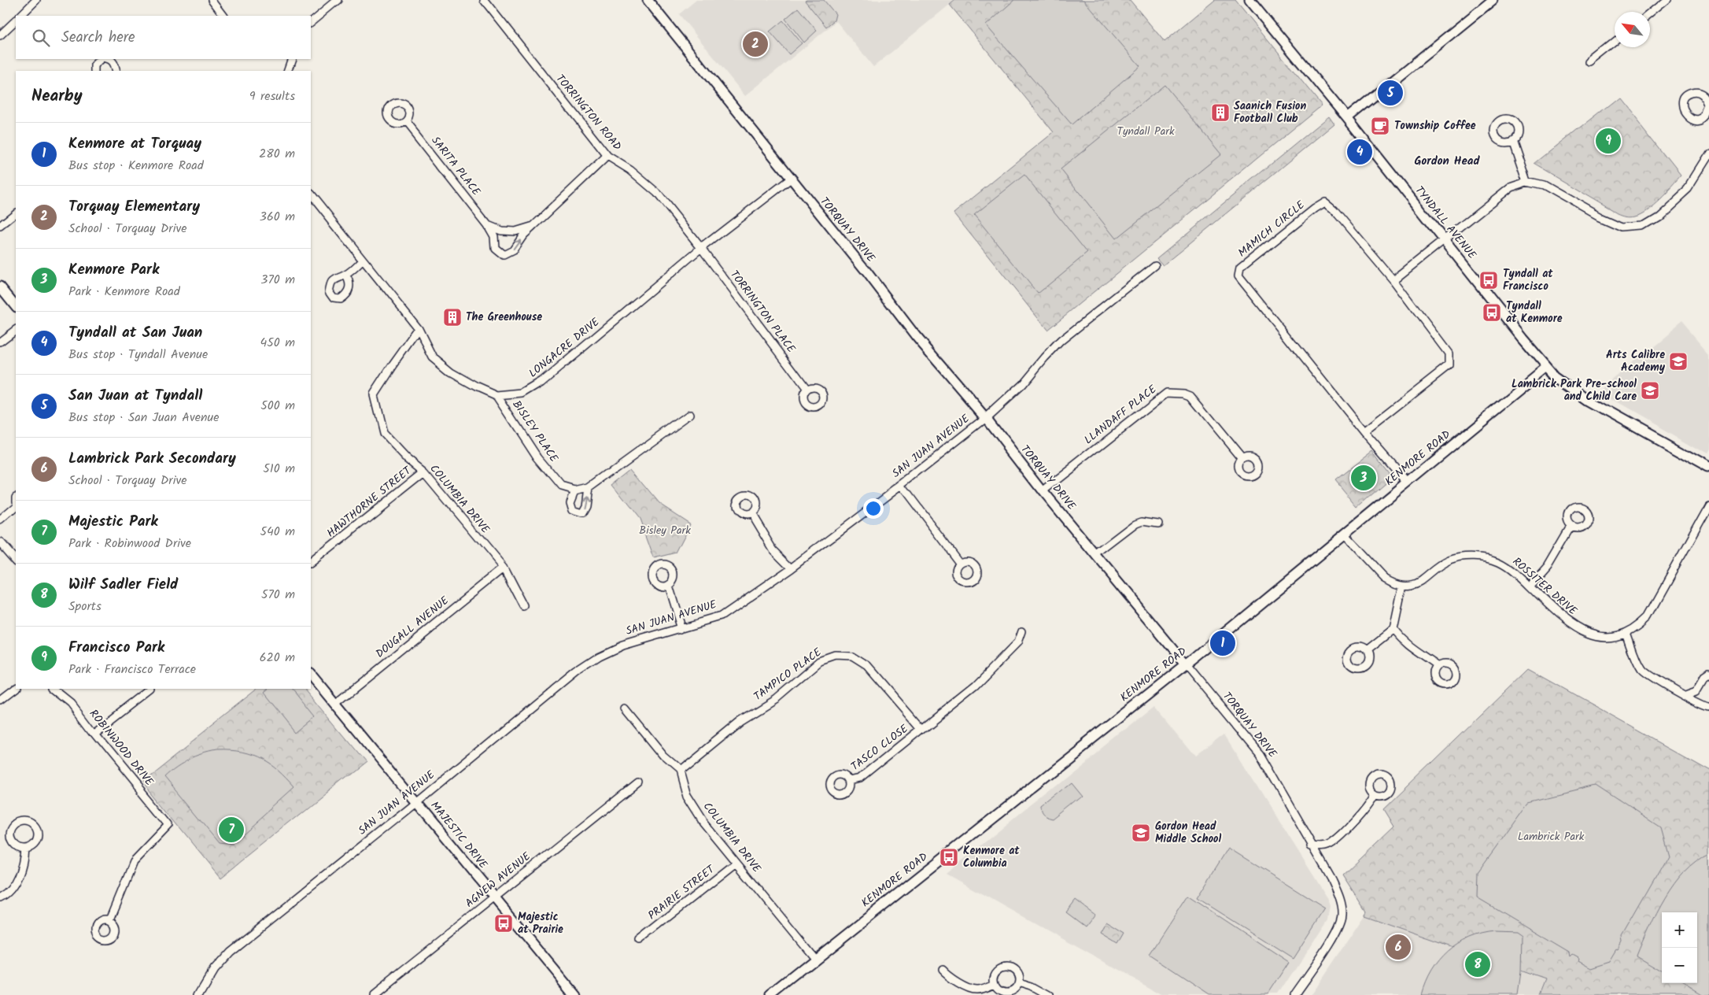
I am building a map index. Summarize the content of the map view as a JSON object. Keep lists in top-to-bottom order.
{
  "streets": {
    "street": [
      "TORRINGTON ROAD",
      "SARITA PLACE",
      "TYNDALL AVENUE",
      "MAMICH CIRCLE",
      "TORQUAY DRIVE",
      "TORRINGTON PLACE",
      "LONGACRE DRIVE",
      "LLANDAFF PLACE",
      "BISLEY PLACE",
      "SAN JUAN AVENUE",
      "KENMORE ROAD",
      "COLUMBIA DRIVE",
      "HAWTHORNE STREET",
      "ROSSITER DRIVE",
      "DOUGALL AVENUE",
      "TAMPICO PLACE",
      "ROBINWOOD DRIVE",
      "TASCO CLOSE",
      "MAJESTIC DRIVE",
      "AGNEW AVENUE",
      "PRAIRIE STREET"
    ]
  },
  "crossings": [
    ["TORRINGTON ROAD", "SARITA PLACE"],
    ["TORRINGTON ROAD", "TORRINGTON PLACE"],
    ["TORRINGTON ROAD", "LONGACRE DRIVE"],
    ["TYNDALL AVENUE", "KENMORE ROAD"],
    ["MAMICH CIRCLE", "KENMORE ROAD"],
    ["TORQUAY DRIVE", "LONGACRE DRIVE"],
    ["TORQUAY DRIVE", "LLANDAFF PLACE"],
    ["TORQUAY DRIVE", "SAN JUAN AVENUE"],
    ["TORQUAY DRIVE", "KENMORE ROAD"],
    ["TORRINGTON PLACE", "LONGACRE DRIVE"],
    ["LONGACRE DRIVE", "BISLEY PLACE"],
    ["LONGACRE DRIVE", "COLUMBIA DRIVE"],
    ["SAN JUAN AVENUE", "MAJESTIC DRIVE"],
    ["KENMORE ROAD", "COLUMBIA DRIVE"],
    ["COLUMBIA DRIVE", "HAWTHORNE STREET"],
    ["COLUMBIA DRIVE", "DOUGALL AVENUE"],
    ["COLUMBIA DRIVE", "TAMPICO PLACE"],
    ["COLUMBIA DRIVE", "PRAIRIE STREET"],
    ["DOUGALL AVENUE", "MAJESTIC DRIVE"],
    ["TAMPICO PLACE", "TASCO CLOSE"],
    ["MAJESTIC DRIVE", "AGNEW AVENUE"]
  ],
  "districts": ["Gordon Head"],
  "parks": ["Tyndall Park", "Bisley Park", "Lambrick Park"],
  "places": {
    "building": ["Saanich Fusion Football Club", "The Greenhouse"],
    "cafe": ["Township Coffee"],
    "bus stop": [
      "Tyndall at Francisco",
      "Tyndall at Kenmore",
      "Kenmore at Columbia",
      "Majestic at Prairie"
    ],
    "school or university": ["Arts Calibre Academy", "Lambrick Park Pre-school and Child Care", "Gordon Head Middle School"]
  },
  "north": "top left",
  "page": {
    "search": "Search here",
    "pins": [
      "2",
      "5",
      "9",
      "4",
      "3",
      "1",
      "7",
      "6",
      "8"
    ],
    "heading": ["Nearby", "9 results"],
    "list": [
      {
        "mark": "1",
        "name": "Kenmore at Torquay",
        "note": "Bus stop · Kenmore Road",
        "value": "280 m"
      },
      {
        "mark": "2",
        "name": "Torquay Elementary",
        "note": "School · Torquay Drive",
        "value": "360 m"
      },
      {
        "mark": "3",
        "name": "Kenmore Park",
        "note": "Park · Kenmore Road",
        "value": "370 m"
      },
      {
        "mark": "4",
        "name": "Tyndall at San Juan",
        "note": "Bus stop · Tyndall Avenue",
        "value": "450 m"
      },
      {
        "mark": "5",
        "name": "San Juan at Tyndall",
        "note": "Bus stop · San Juan Avenue",
        "value": "500 m"
      },
      {
        "mark": "6",
        "name": "Lambrick Park Secondary",
        "note": "School · Torquay Drive",
        "value": "510 m"
      },
      {
        "mark": "7",
        "name": "Majestic Park",
        "note": "Park · Robinwood Drive",
        "value": "540 m"
      },
      {
        "mark": "8",
        "name": "Wilf Sadler Field",
        "note": "Sports",
        "value": "570 m"
      },
      {
        "mark": "9",
        "name": "Francisco Park",
        "note": "Park · Francisco Terrace",
        "value": "620 m"
      }
    ],
    "map_buttons": ["+", "−"]
  }
}
